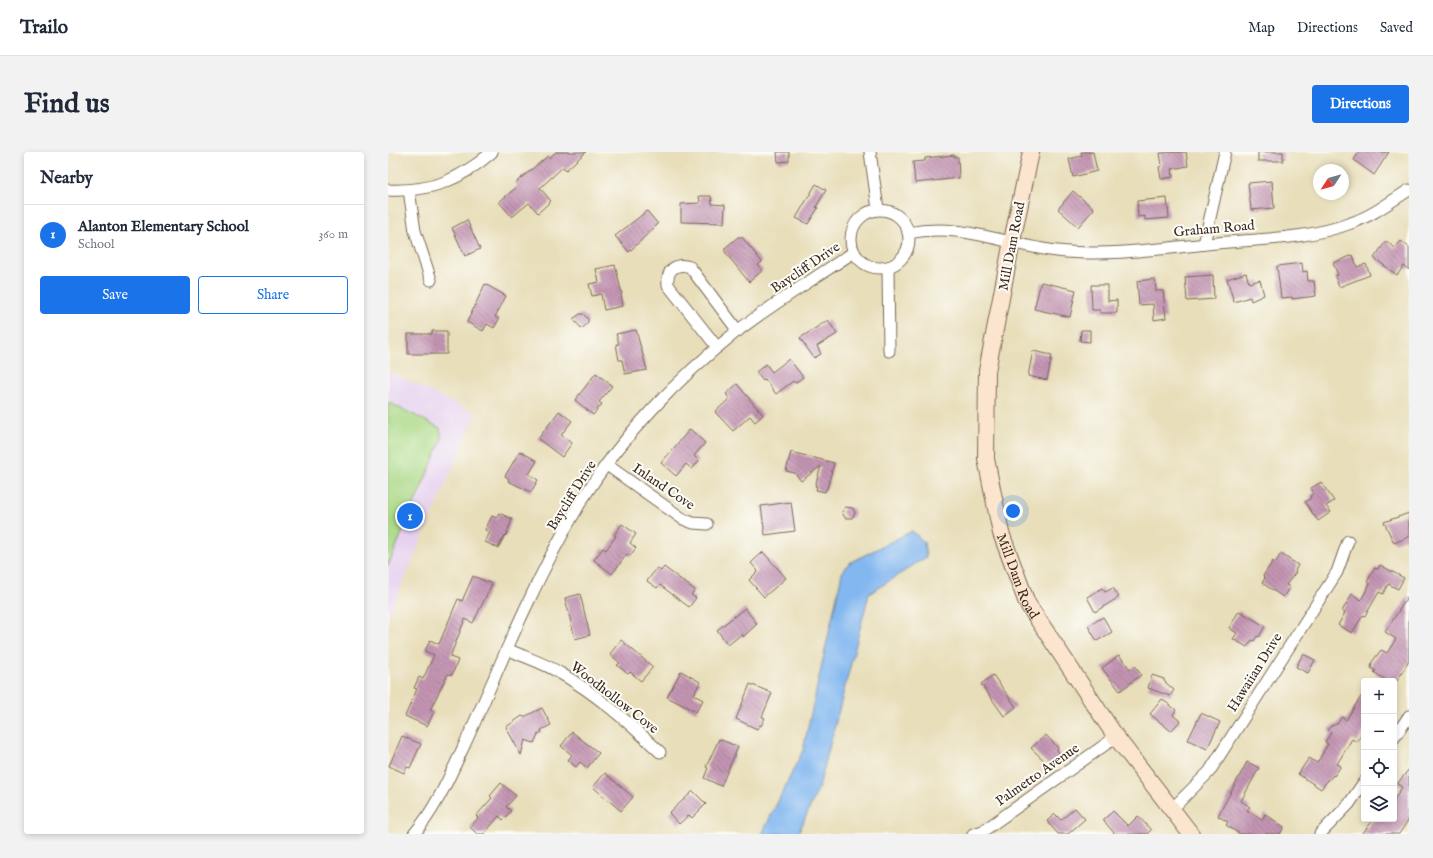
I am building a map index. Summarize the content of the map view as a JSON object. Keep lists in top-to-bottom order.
{
  "streets": {
    "street": [
      "Graham Road",
      "Mill Dam Road",
      "Baycliff Drive",
      "Inland Cove",
      "Hawaiian Drive",
      "Woodhollow Cove",
      "Palmetto Avenue"
    ]
  },
  "crossings": [
    ["Graham Road", "Mill Dam Road"],
    ["Mill Dam Road", "Hawaiian Drive"],
    ["Mill Dam Road", "Palmetto Avenue"],
    ["Baycliff Drive", "Inland Cove"],
    ["Baycliff Drive", "Woodhollow Cove"]
  ],
  "north": "bottom left",
  "page": {
    "header": "Trailo",
    "nav": ["Map", "Directions", "Saved"],
    "buttons": [
      "Directions",
      ["Save", "Share"]
    ],
    "title": "Find us",
    "heading": "Nearby",
    "list": [
      {
        "mark": "1",
        "name": "Alanton Elementary School",
        "note": "School",
        "value": "360 m"
      }
    ],
    "pins": "1",
    "map_buttons": ["+", "−"]
  }
}
